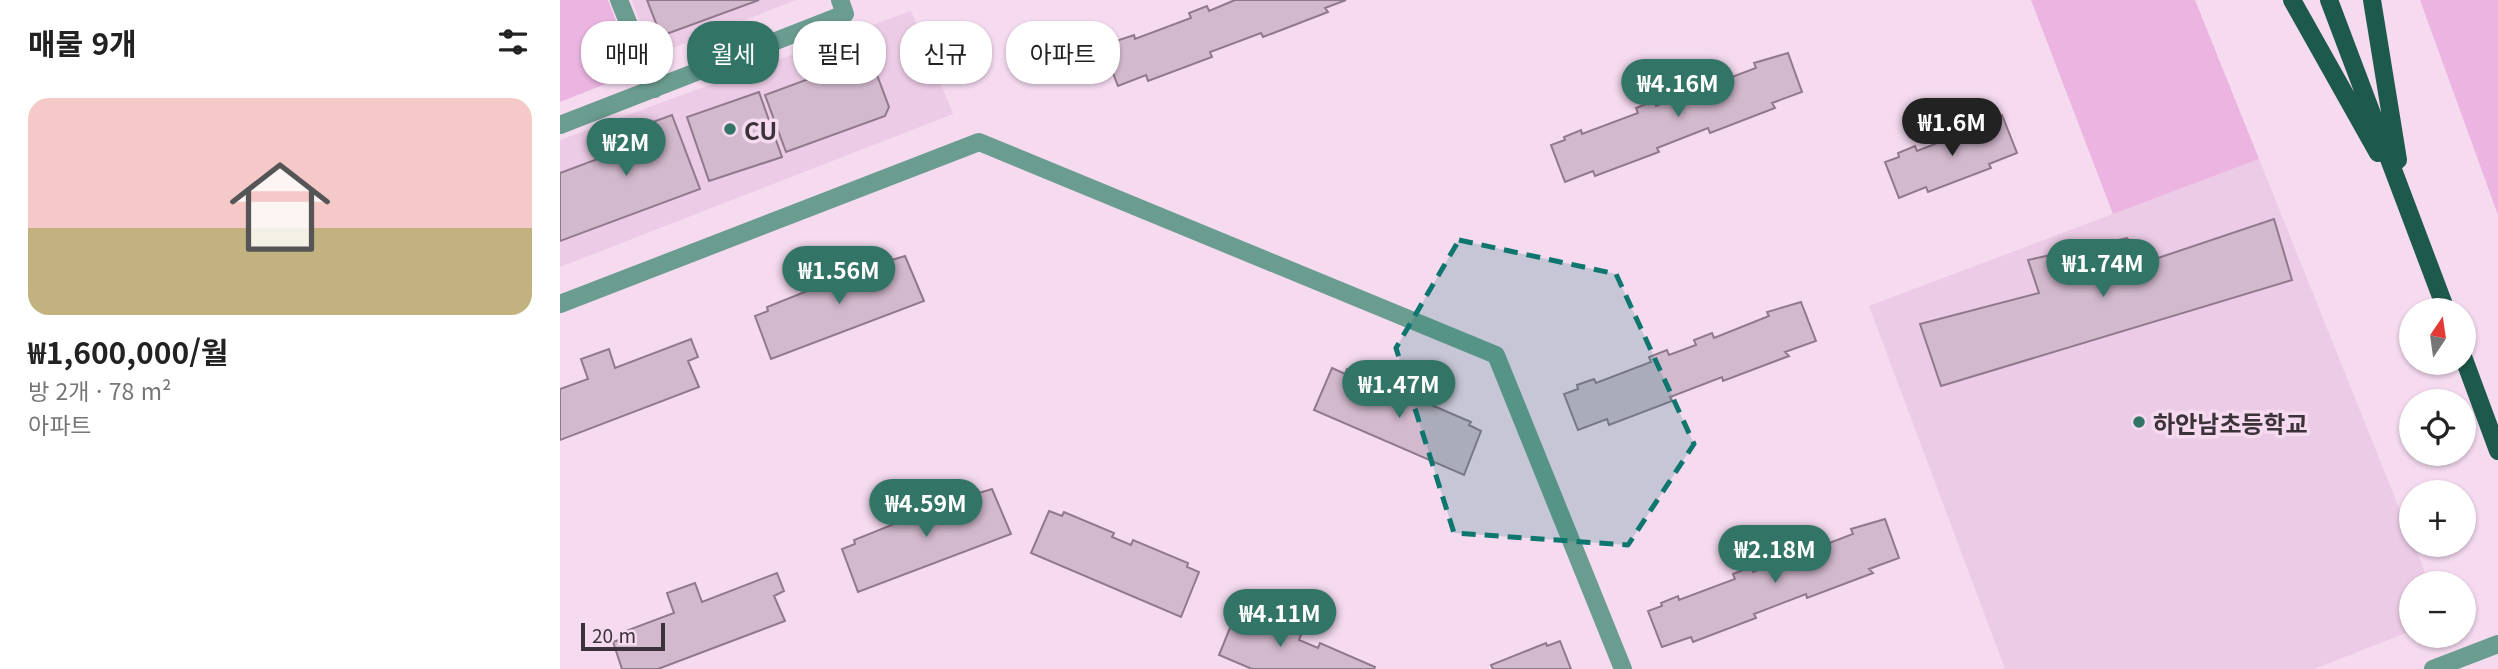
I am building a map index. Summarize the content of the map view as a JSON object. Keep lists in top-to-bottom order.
{
  "places": ["CU", "하안남초등학교"],
  "scale_bar": "20 m",
  "north": "top",
  "page": {
    "heading": "매물 9개",
    "chip": [
      "매매",
      "월세",
      "필터",
      "신규",
      "아파트"
    ],
    "price": [
      "₩4.16M",
      "₩1.6M",
      "₩2M",
      "₩1.74M",
      "₩1.56M",
      "₩1.47M",
      "₩4.59M",
      "₩2.18M",
      "₩4.11M"
    ],
    "list": [
      {
        "name": "₩1,600,000/월",
        "note": "방 2개 · 78 m² · 아파트"
      }
    ],
    "map_buttons": ["+", "−"],
    "scale": "20 m"
  }
}
